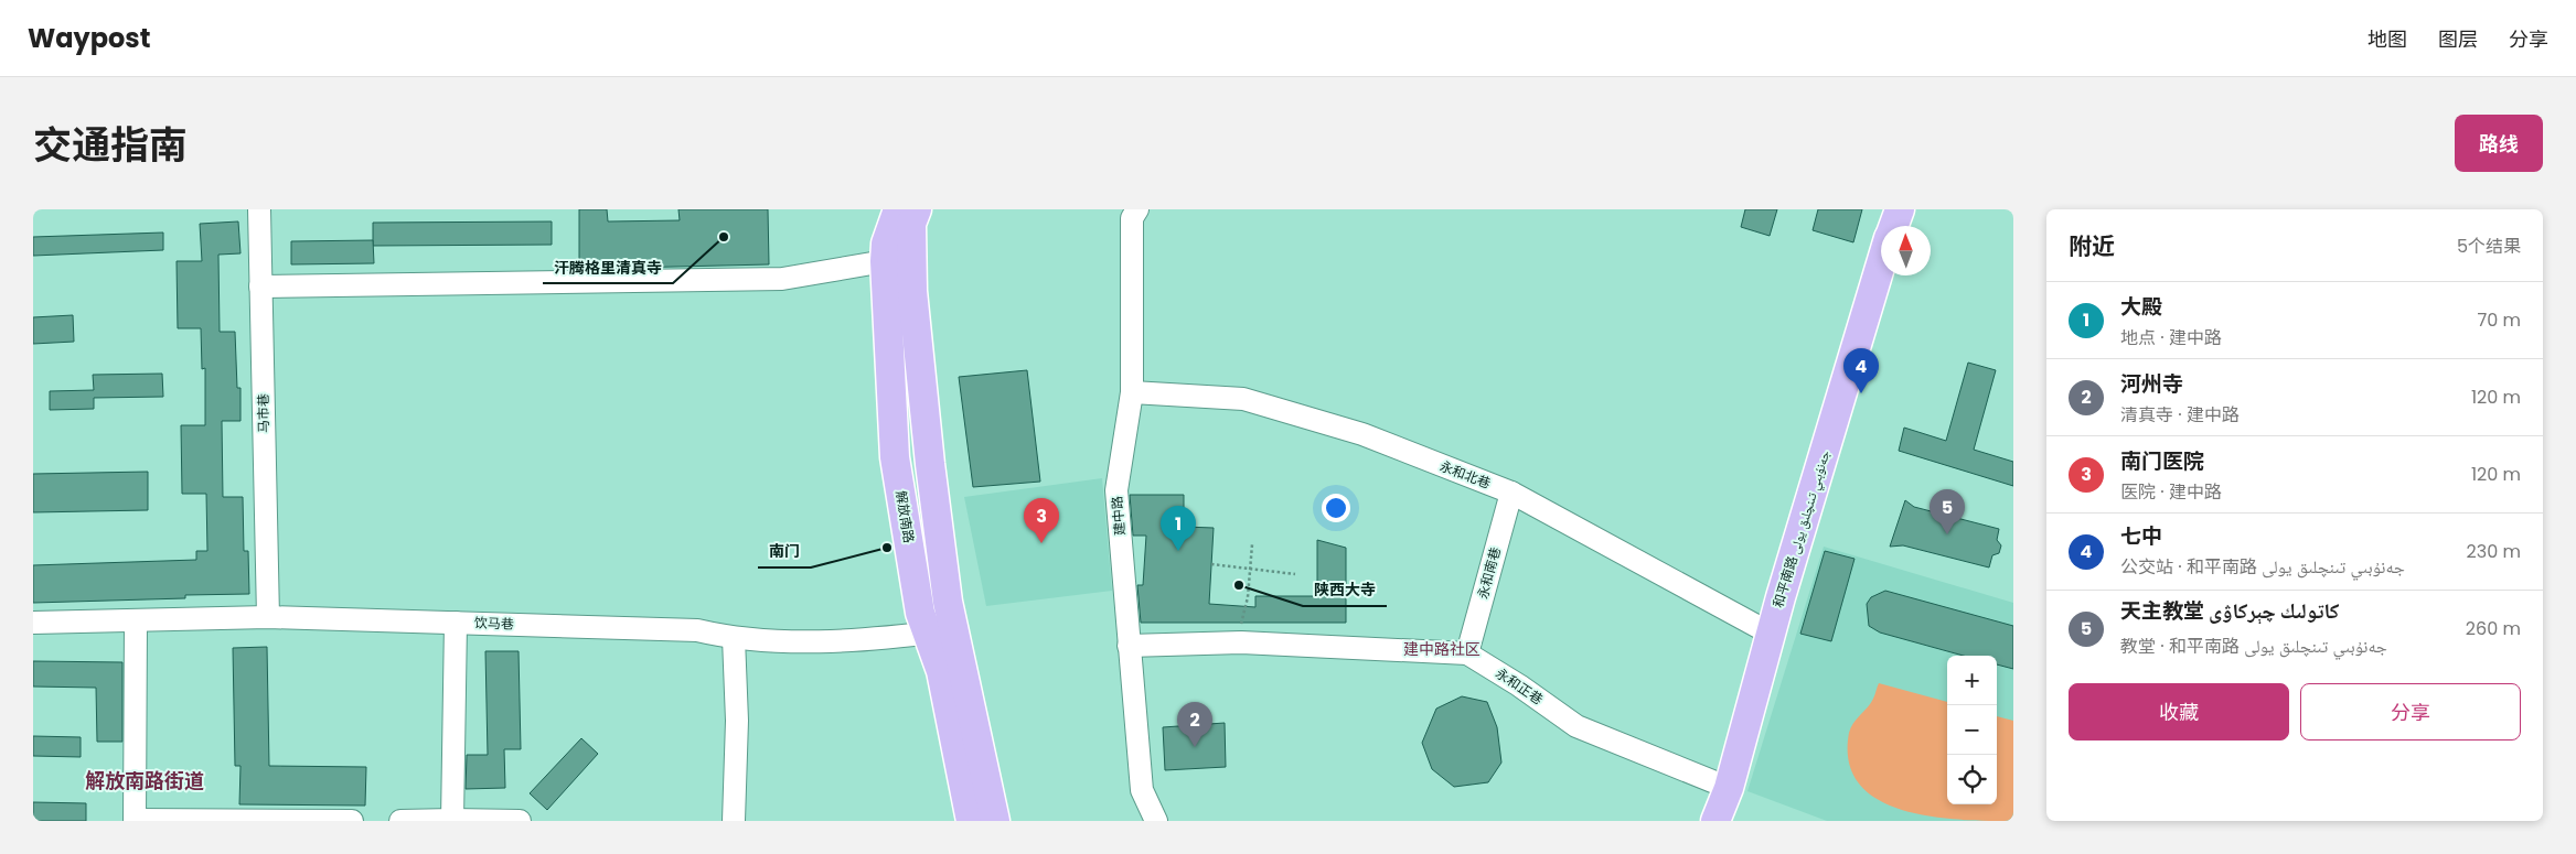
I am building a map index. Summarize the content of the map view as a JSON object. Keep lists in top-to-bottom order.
{
  "streets": {
    "main road": ["解放南路", "和平南路 جەنۇبىي تىنچلىق يولى"],
    "street": [
      "马市巷",
      "永和北巷",
      "建中路",
      "永和南巷",
      "饮马巷",
      "永和正巷"
    ]
  },
  "crossings": [
    ["马市巷", "饮马巷"],
    ["永和北巷", "建中路"],
    ["永和北巷", "和平南路 جەنۇبىي تىنچلىق يولى"],
    ["永和北巷", "永和南巷"],
    ["建中路", "永和正巷"],
    ["解放南路", "饮马巷"],
    ["和平南路 جەنۇبىي تىنچلىق يولى", "永和正巷"],
    ["永和南巷", "永和正巷"]
  ],
  "districts": ["建中路社区", "解放南路街道"],
  "places": ["汗腾格里清真寺", "南门", "陕西大寺"],
  "north": "top",
  "page": {
    "header": "Waypost",
    "nav": ["地图", "图层", "分享"],
    "title": "交通指南",
    "buttons": [
      "路线",
      ["收藏", "分享"]
    ],
    "heading": ["附近", "5个结果"],
    "list": [
      {
        "mark": "1",
        "name": "大殿",
        "note": "地点 · 建中路",
        "value": "70 m"
      },
      {
        "mark": "2",
        "name": "河州寺",
        "note": "清真寺 · 建中路",
        "value": "120 m"
      },
      {
        "mark": "3",
        "name": "南门医院",
        "note": "医院 · 建中路",
        "value": "120 m"
      },
      {
        "mark": "4",
        "name": "七中",
        "note": "公交站 · 和平南路 جەنۇبىي تىنچلىق يولى",
        "value": "230 m"
      },
      {
        "mark": "5",
        "name": "天主教堂 كاتولىك چېركاۋى",
        "note": "教堂 · 和平南路 جەنۇبىي تىنچلىق يولى",
        "value": "260 m"
      }
    ],
    "pins": [
      "4",
      "5",
      "3",
      "1",
      "2"
    ],
    "map_buttons": ["+", "−"]
  }
}
